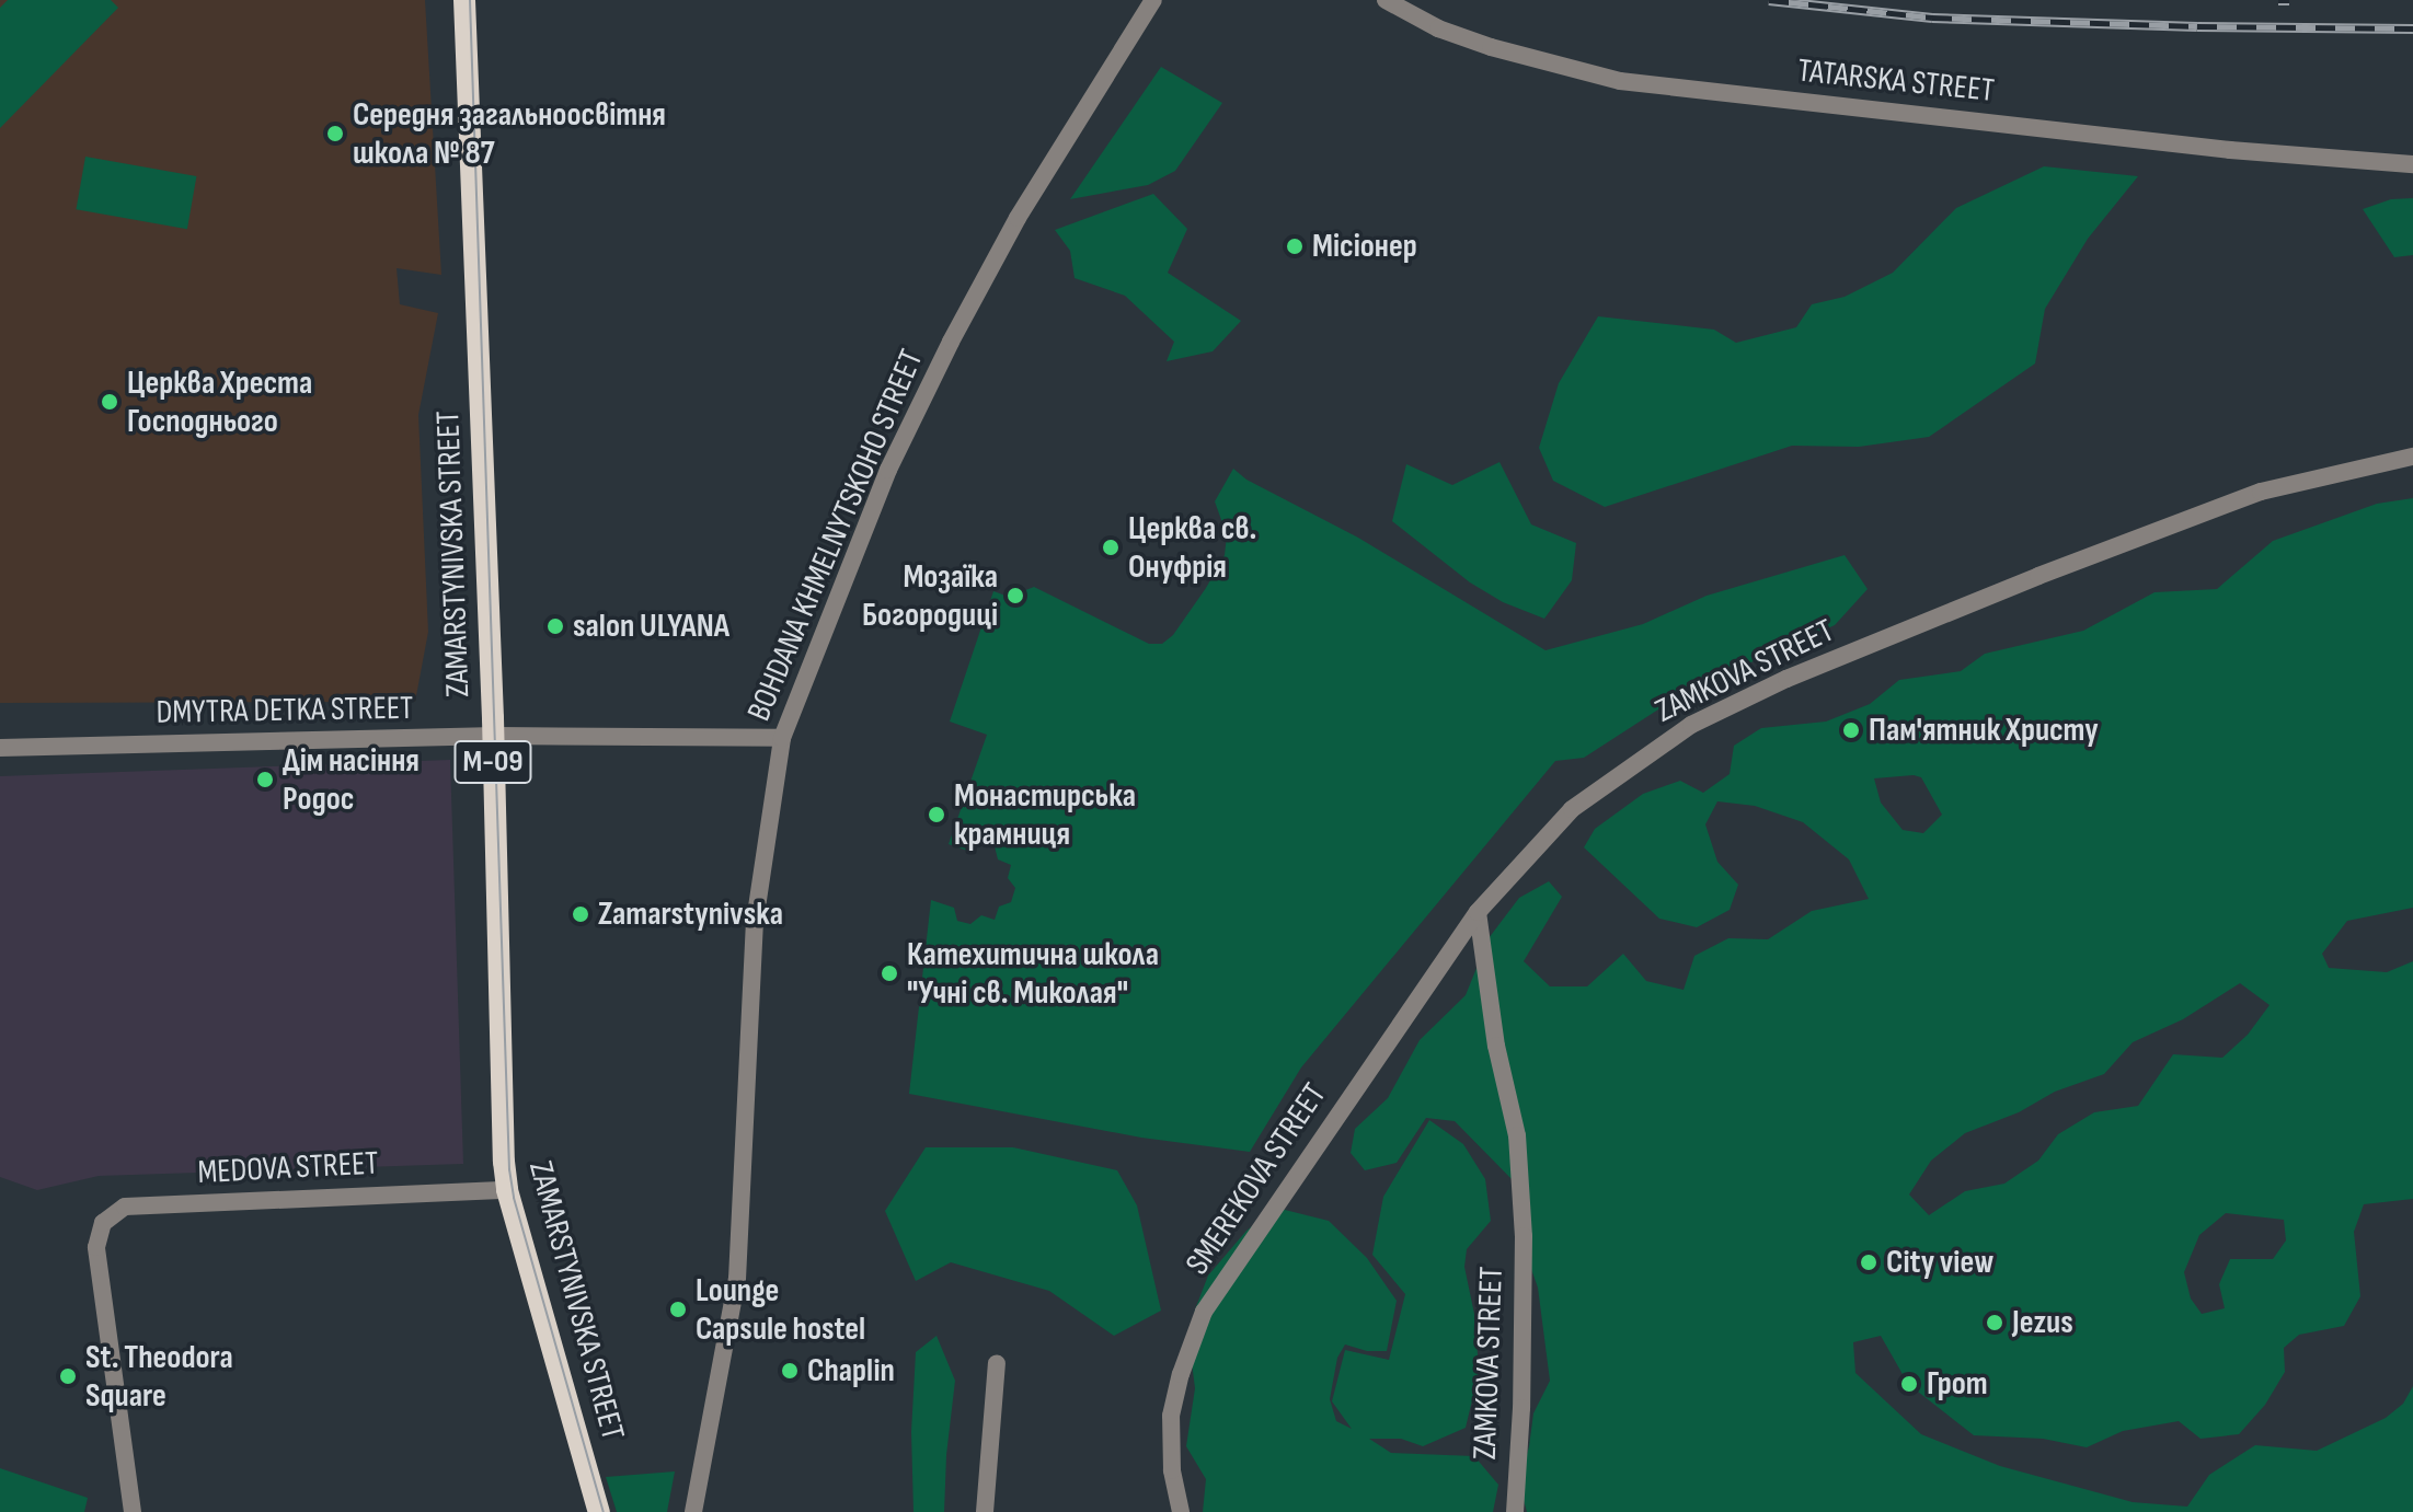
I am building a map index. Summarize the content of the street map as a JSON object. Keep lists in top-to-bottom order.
{
  "streets": {
    "main road": ["ZAMARSTYNIVSKA STREET", "М-09"],
    "street": [
      "TATARSKA STREET",
      "BOHDANA KHMELNYTSKOHO STREET",
      "ZAMKOVA STREET",
      "DMYTRA DETKA STREET",
      "MEDOVA STREET",
      "SMEREKOVA STREET"
    ]
  },
  "crossings": [
    ["BOHDANA KHMELNYTSKOHO STREET", "DMYTRA DETKA STREET"],
    ["ZAMARSTYNIVSKA STREET", "DMYTRA DETKA STREET"],
    ["ZAMARSTYNIVSKA STREET", "MEDOVA STREET"],
    ["ZAMKOVA STREET", "SMEREKOVA STREET"]
  ],
  "places": [
    "Середня загальноосвітня школа № 87",
    "Місіонер",
    "Церква Хреста Господнього",
    "Церква св. Онуфрія",
    "Мозаїка Богородиці",
    "salon ULYANA",
    "Пам'ятник Христу",
    "Дім насіння Родос",
    "Монастирська крамниця",
    "Zamarstynivska",
    "Катехитична школа \"Учні св. Миколая\"",
    "City view",
    "Lounge Capsule hostel",
    "Jezus",
    "Chaplin",
    "St. Theodora Square",
    "Грот"
  ]
}
